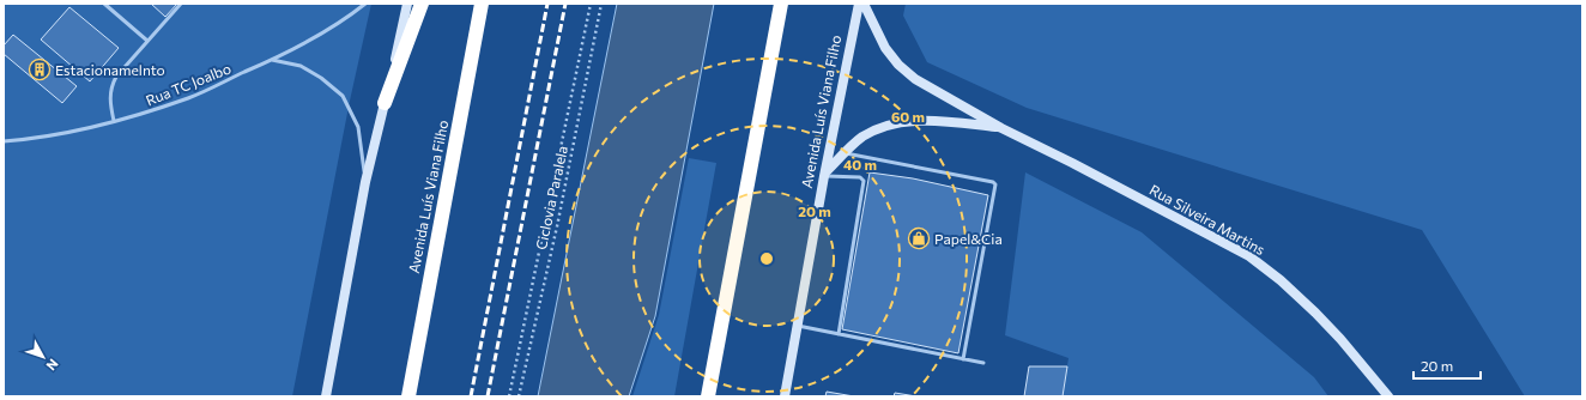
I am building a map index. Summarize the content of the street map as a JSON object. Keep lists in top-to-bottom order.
{
  "streets": {
    "highway": ["Avenida Luís Viana Filho"],
    "main road": ["Rua Silveira Martins"],
    "lane": ["Rua TC Joalbo"],
    "path": ["Ciclovia Paralela"]
  },
  "crossings": [
    ["Avenida Luís Viana Filho", "Rua Silveira Martins"]
  ],
  "places": {
    "building": ["Estacionamelnto"],
    "shop": ["Papel&Cia"]
  },
  "scale_bar": "20 m",
  "north": "bottom right",
  "rings": ["60 m", "40 m", "20 m"]
}
